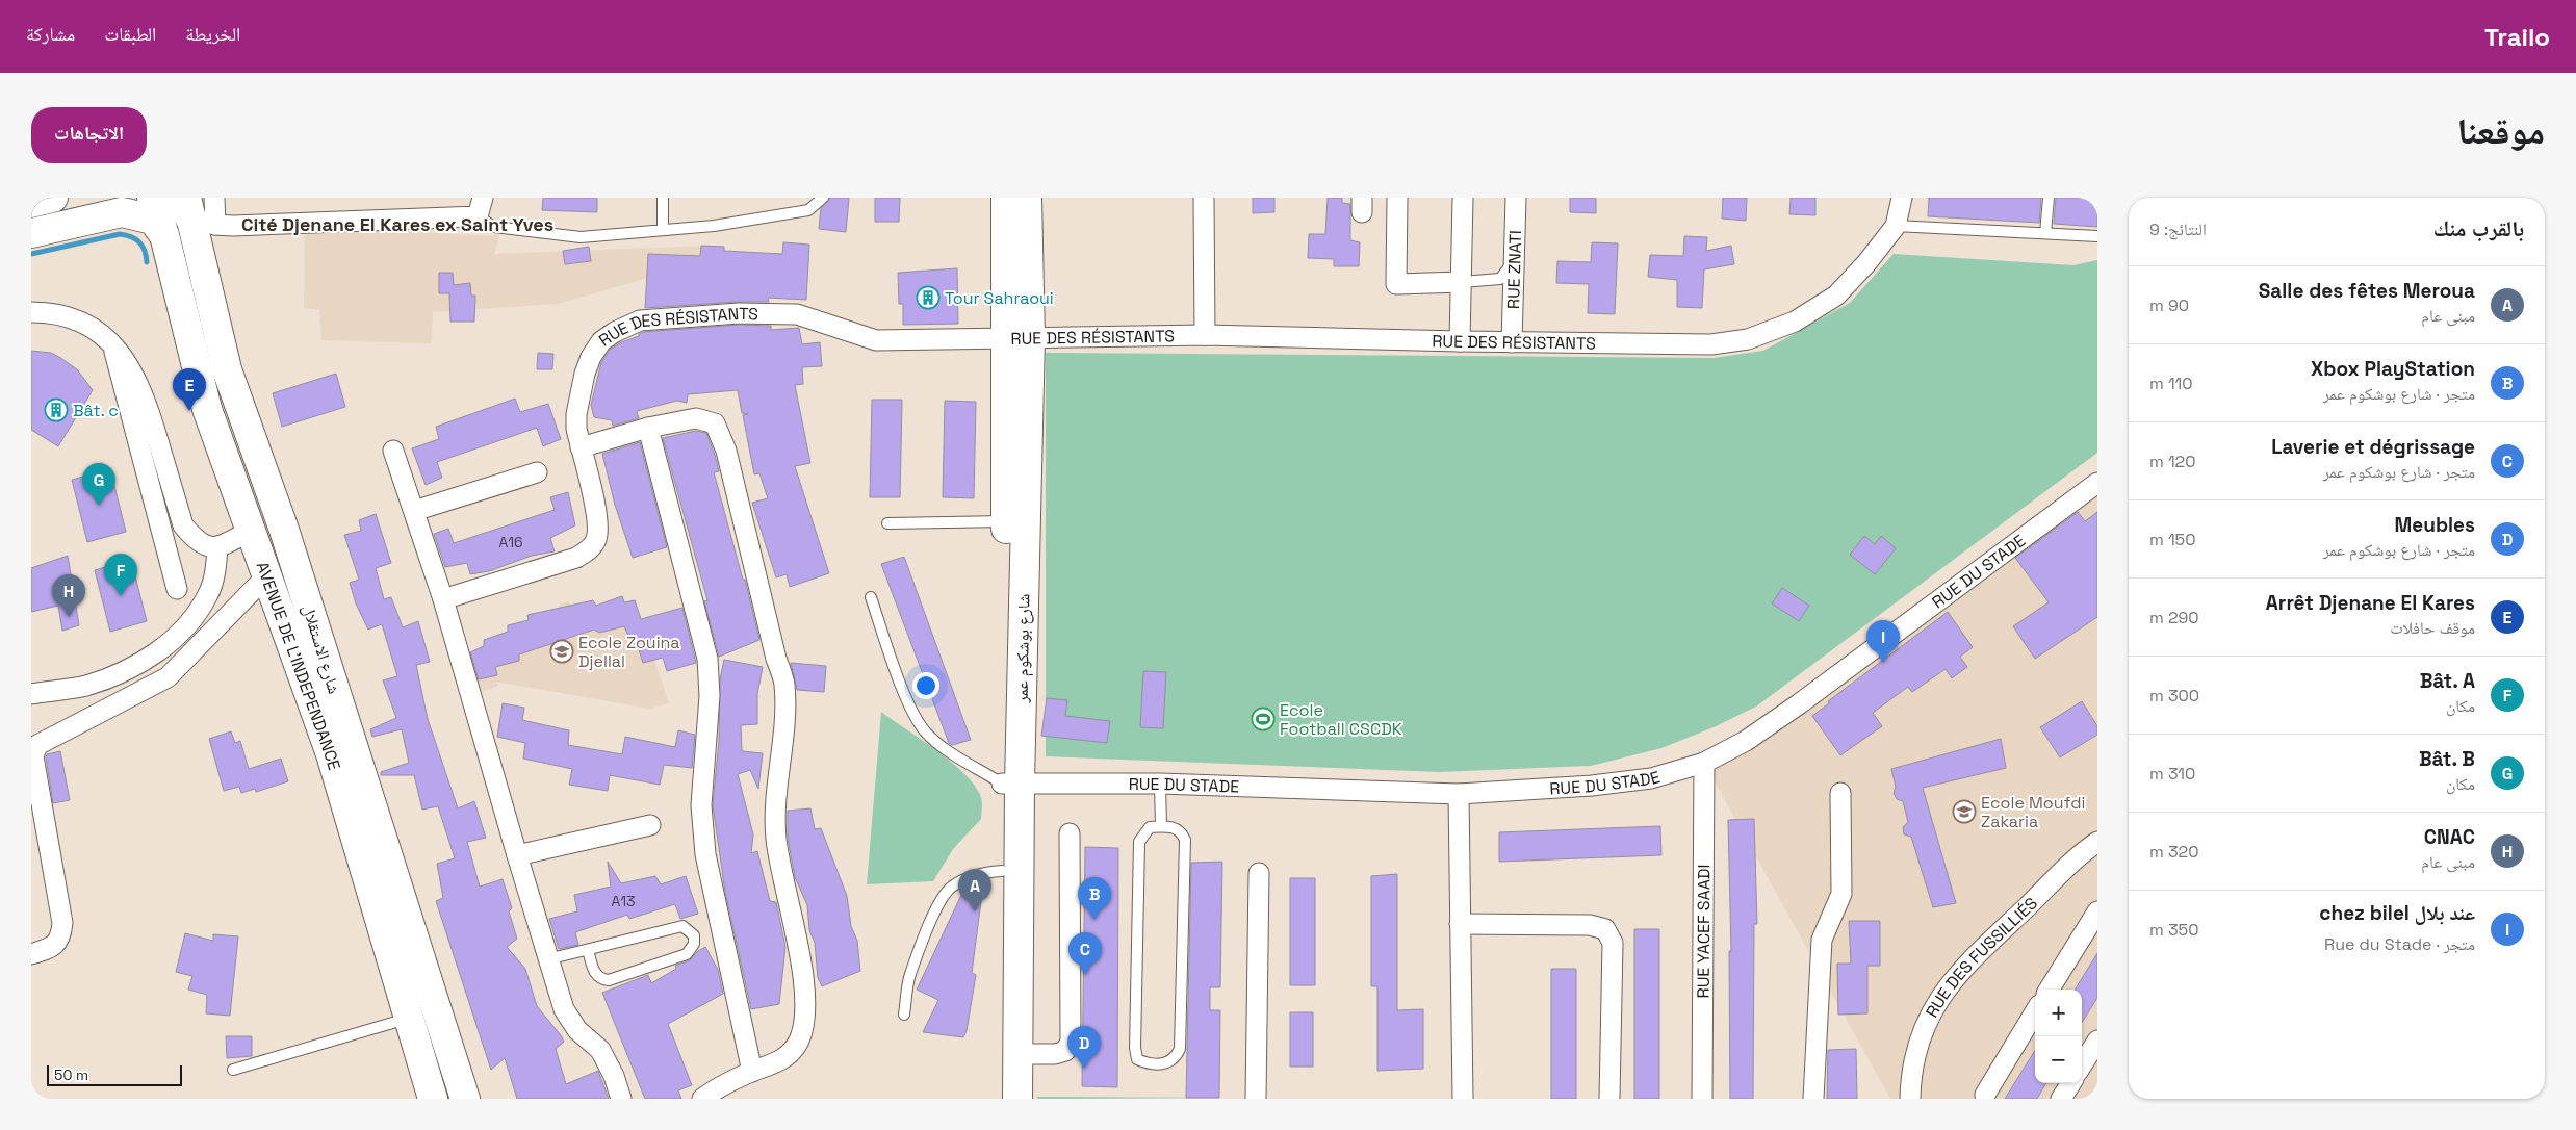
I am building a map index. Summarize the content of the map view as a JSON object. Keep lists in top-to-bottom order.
{
  "streets": {
    "main road": ["شارع بوشكوم عمر", "شارع الاستقلال", "AVENUE DE L'INDEPENDANCE"],
    "street": [
      "RUE ZNATI",
      "RUE DES RÉSISTANTS",
      "RUE DU STADE",
      "RUE YACEF SAADI",
      "RUE DES FUSSILLIÉS"
    ]
  },
  "crossings": [
    ["RUE ZNATI", "RUE DES RÉSISTANTS"],
    ["RUE DES RÉSISTANTS", "شارع بوشكوم عمر"],
    ["RUE DU STADE", "شارع بوشكوم عمر"],
    ["RUE DU STADE", "RUE YACEF SAADI"]
  ],
  "districts": ["Cité Djenane El Kares ex Saint Yves"],
  "places": {
    "building": ["Tour Sahraoui", "Bât. c"],
    "school or university": ["Ecole Zouina Djellal", "Ecole Moufdi Zakaria"],
    "sports": ["Ecole Football CSCDK"]
  },
  "house_numbers": ["A16", "A13"],
  "scale_bar": "50 m",
  "page": {
    "header": "Trailo",
    "nav": ["الخريطة", "الطبقات", "مشاركة"],
    "title": "موقعنا",
    "buttons": "الاتجاهات",
    "heading": ["بالقرب منك", "النتائج: 9"],
    "list": [
      {
        "mark": "A",
        "name": "Salle des fêtes Meroua",
        "note": "مبنى عام",
        "value": "90 m"
      },
      {
        "mark": "B",
        "name": "Xbox PlayStation",
        "note": "متجر · شارع بوشكوم عمر",
        "value": "110 m"
      },
      {
        "mark": "C",
        "name": "Laverie et dégrissage",
        "note": "متجر · شارع بوشكوم عمر",
        "value": "120 m"
      },
      {
        "mark": "D",
        "name": "Meubles",
        "note": "متجر · شارع بوشكوم عمر",
        "value": "150 m"
      },
      {
        "mark": "E",
        "name": "Arrêt Djenane El Kares",
        "note": "موقف حافلات",
        "value": "290 m"
      },
      {
        "mark": "F",
        "name": "Bât. A",
        "note": "مكان",
        "value": "300 m"
      },
      {
        "mark": "G",
        "name": "Bât. B",
        "note": "مكان",
        "value": "310 m"
      },
      {
        "mark": "H",
        "name": "CNAC",
        "note": "مبنى عام",
        "value": "320 m"
      },
      {
        "mark": "I",
        "name": "عند بلال chez bilel",
        "note": "متجر · Rue du Stade",
        "value": "350 m"
      }
    ],
    "pins": [
      "E",
      "G",
      "F",
      "H",
      "I",
      "A",
      "B",
      "C",
      "D"
    ],
    "map_buttons": ["+", "−"],
    "scale": "50 m"
  }
}
